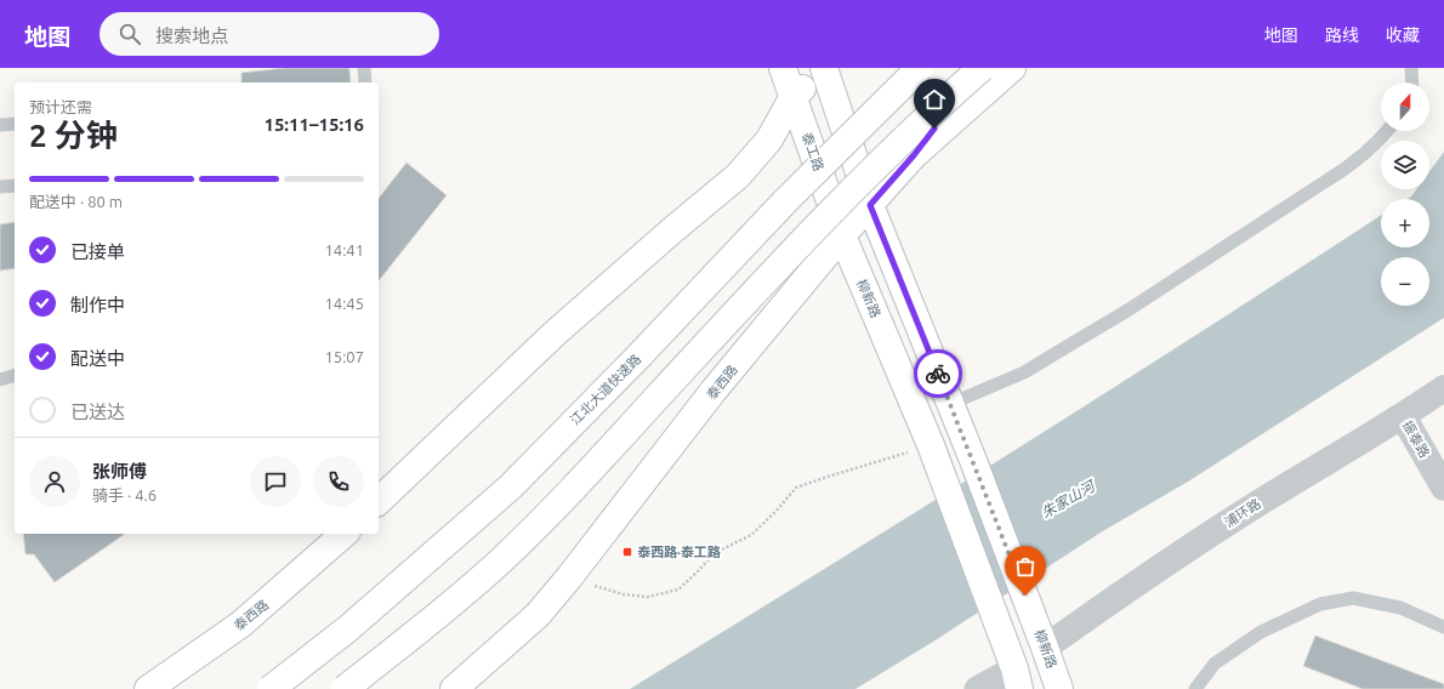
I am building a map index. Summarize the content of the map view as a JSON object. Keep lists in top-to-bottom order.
{
  "streets": {
    "main road": [
      "泰工路",
      "柳新路",
      "泰西路",
      "江北大道快速路"
    ],
    "street": ["振泰路", "浦环路"]
  },
  "crossings": [
    ["泰工路", "柳新路"],
    ["泰工路", "泰西路"],
    ["柳新路", "泰西路"],
    ["柳新路", "浦环路"],
    ["振泰路", "浦环路"]
  ],
  "water": ["朱家山河"],
  "places": {
    "transit": ["泰西路·泰工路"]
  },
  "north": "top",
  "page": {
    "header": "地图",
    "search": "搜索地点",
    "nav": ["地图", "路线", "收藏"],
    "map_buttons": ["+", "−"],
    "heading": ["2 分钟", "预计还需", "15:11–15:16"],
    "panel": ["张师傅", "骑手 · 4.6"],
    "bar": "配送中 · 80 m",
    "list": [
      ["已接单", "14:41"],
      ["制作中", "14:45"],
      ["配送中", "15:07"],
      "已送达"
    ]
  }
}
